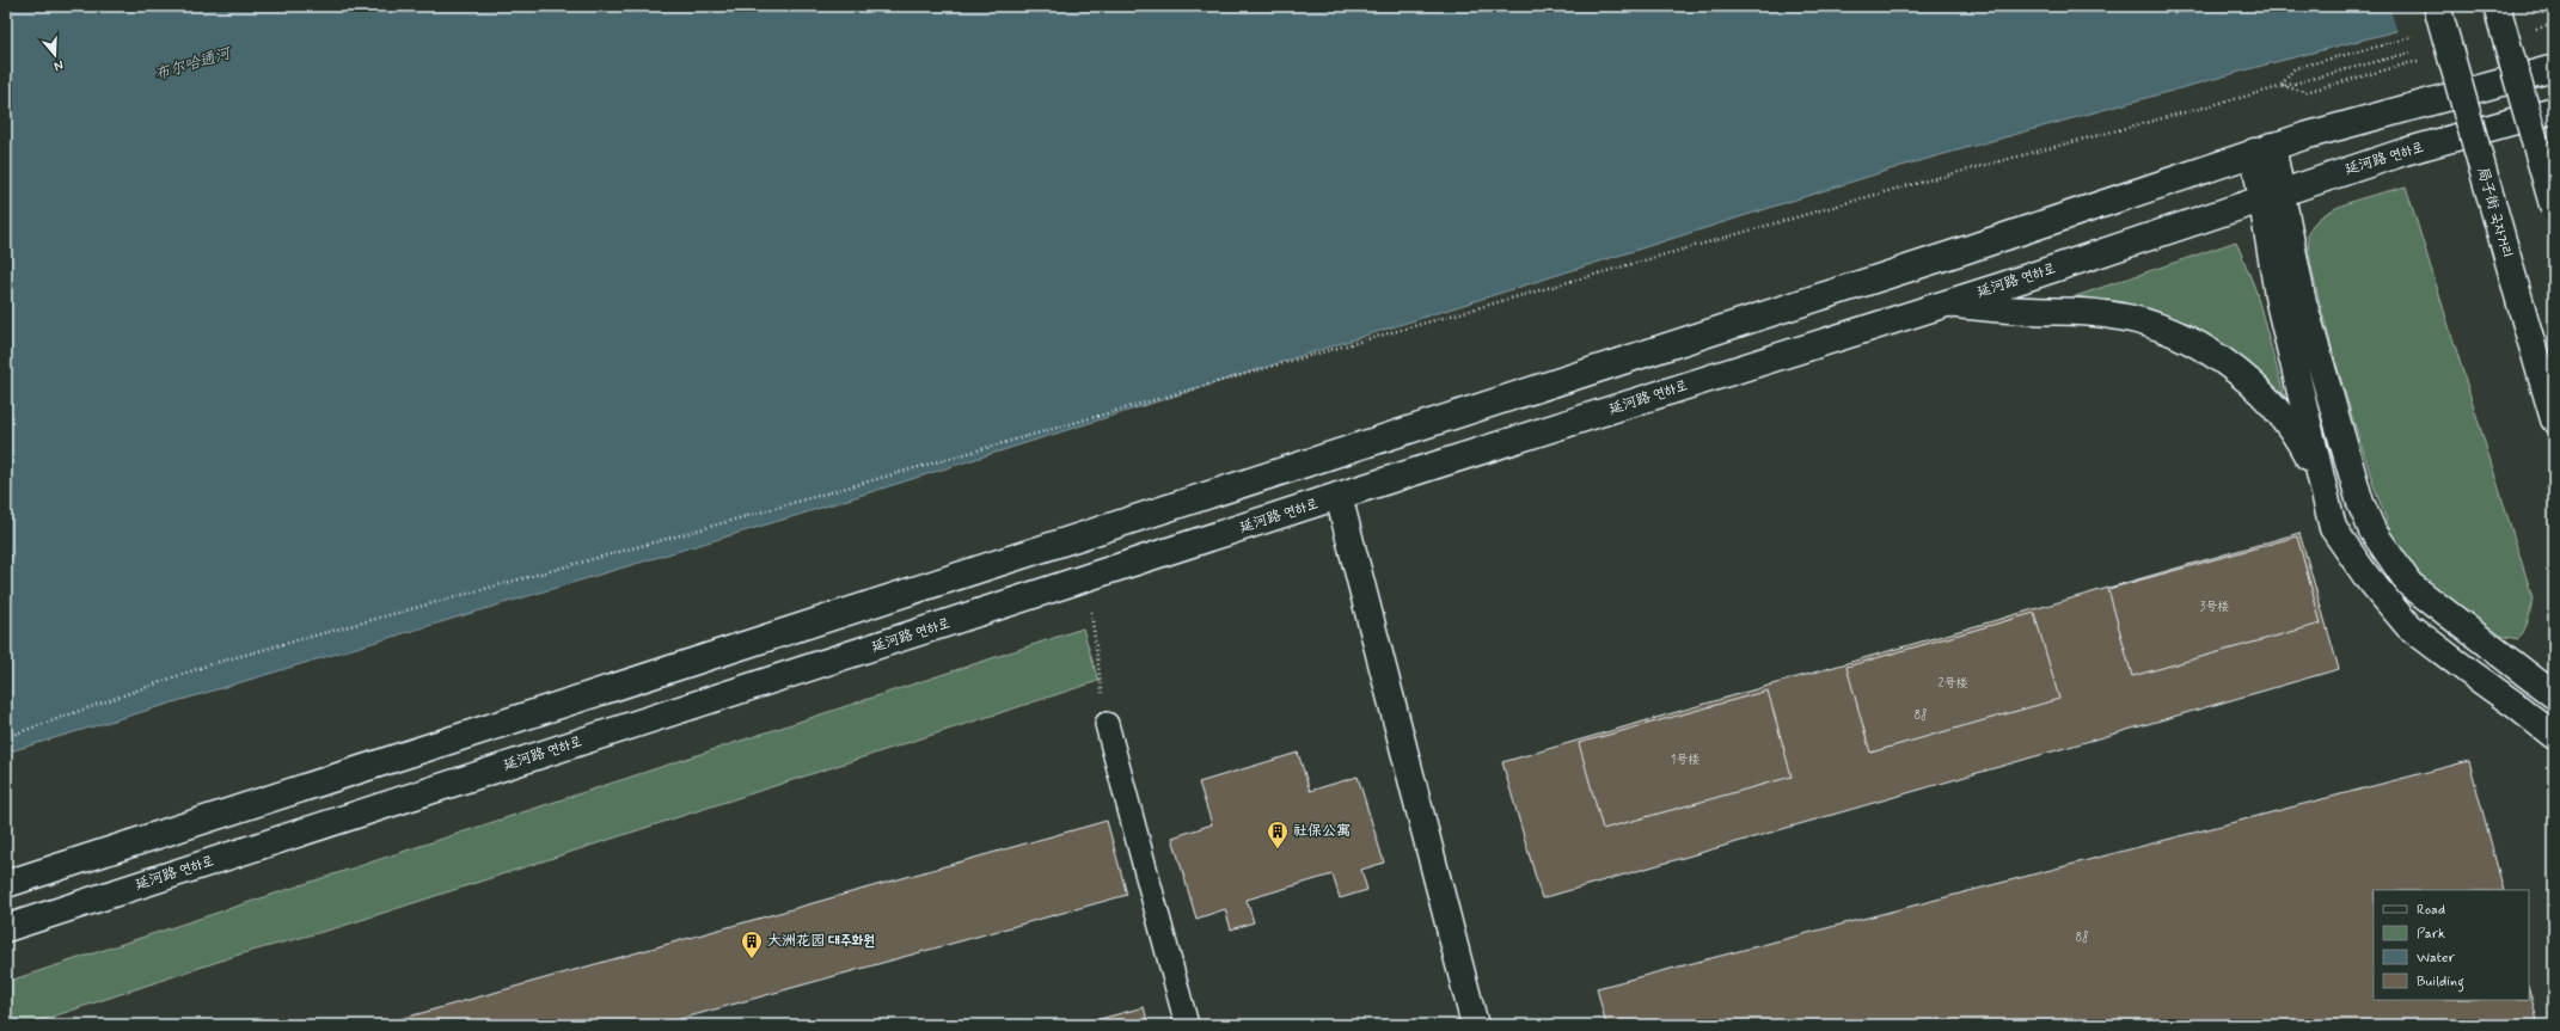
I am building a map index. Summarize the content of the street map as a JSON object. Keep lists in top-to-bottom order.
{
  "streets": {
    "main road": ["延河路 연하로", "局子街 국자거리"]
  },
  "water": ["布尔哈通河"],
  "places": {
    "building": ["社保公寓", "大洲花园 대주화원"]
  },
  "house_numbers": [
    "3号楼",
    "2号楼",
    "88",
    "1号楼",
    "88"
  ],
  "legend": [
    "Road",
    "Park",
    "Water",
    "Building"
  ],
  "north": "bottom"
}
